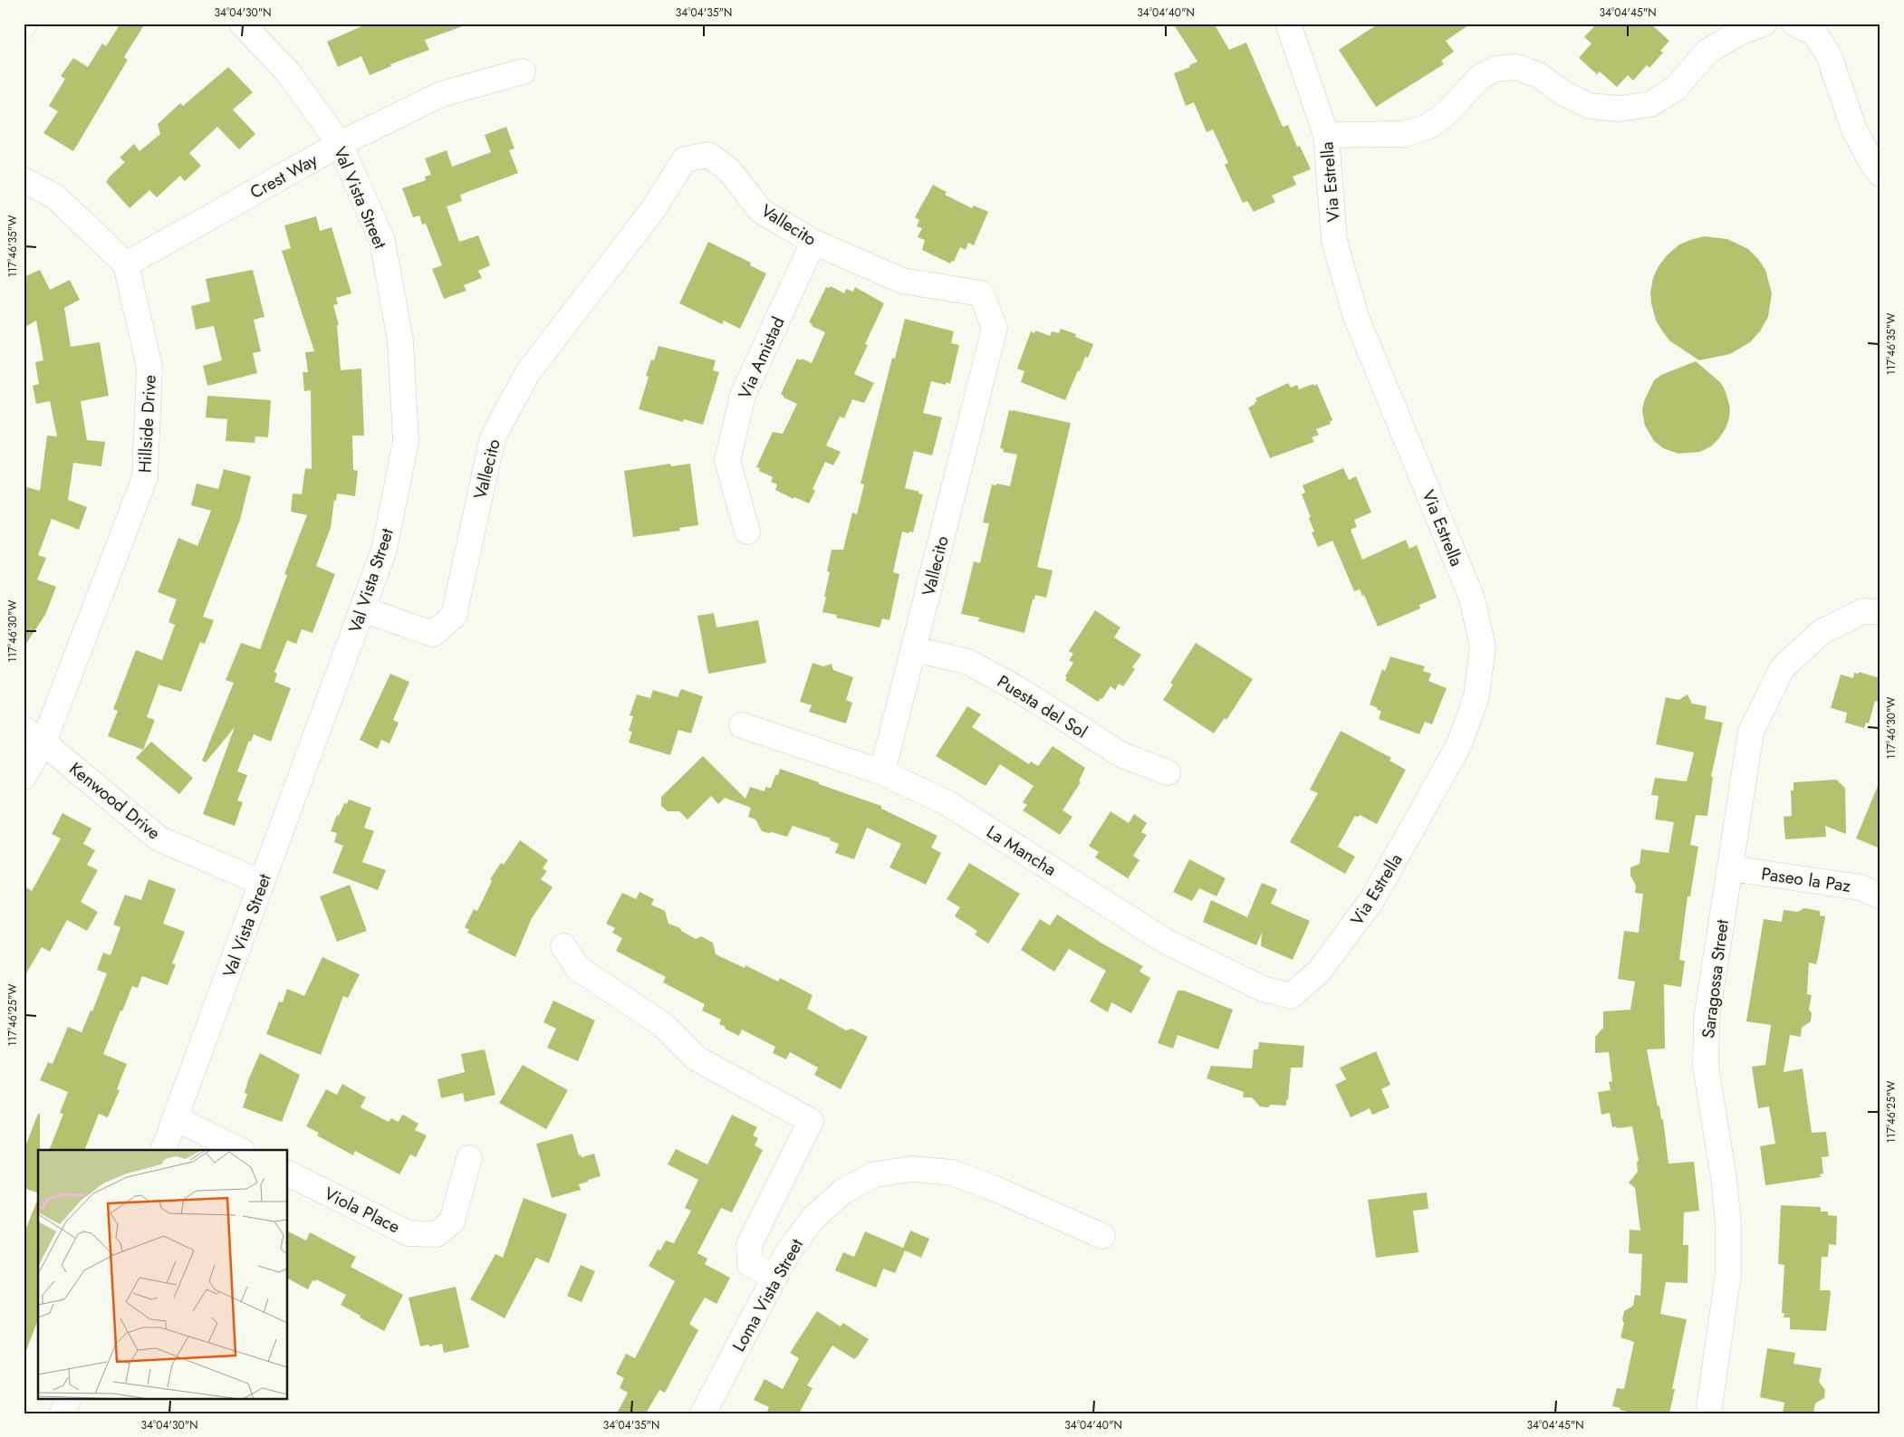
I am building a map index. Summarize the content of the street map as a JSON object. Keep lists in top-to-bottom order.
{
  "streets": {
    "street": [
      "Crest Way",
      "Via Estrella",
      "Val Vista Street",
      "Vallecito",
      "Via Amistad",
      "Hillside Drive",
      "Puesta del Sol",
      "Kenwood Drive",
      "La Mancha",
      "Paseo la Paz",
      "Saragossa Street",
      "Viola Place",
      "Loma Vista Street"
    ]
  },
  "crossings": [
    ["Crest Way", "Val Vista Street"],
    ["Crest Way", "Hillside Drive"],
    ["Via Estrella", "La Mancha"],
    ["Val Vista Street", "Vallecito"],
    ["Val Vista Street", "Kenwood Drive"],
    ["Vallecito", "Via Amistad"],
    ["Vallecito", "Puesta del Sol"],
    ["Vallecito", "La Mancha"],
    ["Hillside Drive", "Kenwood Drive"],
    ["Paseo la Paz", "Saragossa Street"]
  ],
  "coordinates": [
    "34°04'30\"N",
    "34°04'35\"N",
    "34°04'40\"N",
    "34°04'45\"N",
    "117°46'35\"W",
    "117°46'30\"W",
    "117°46'25\"W"
  ]
}
